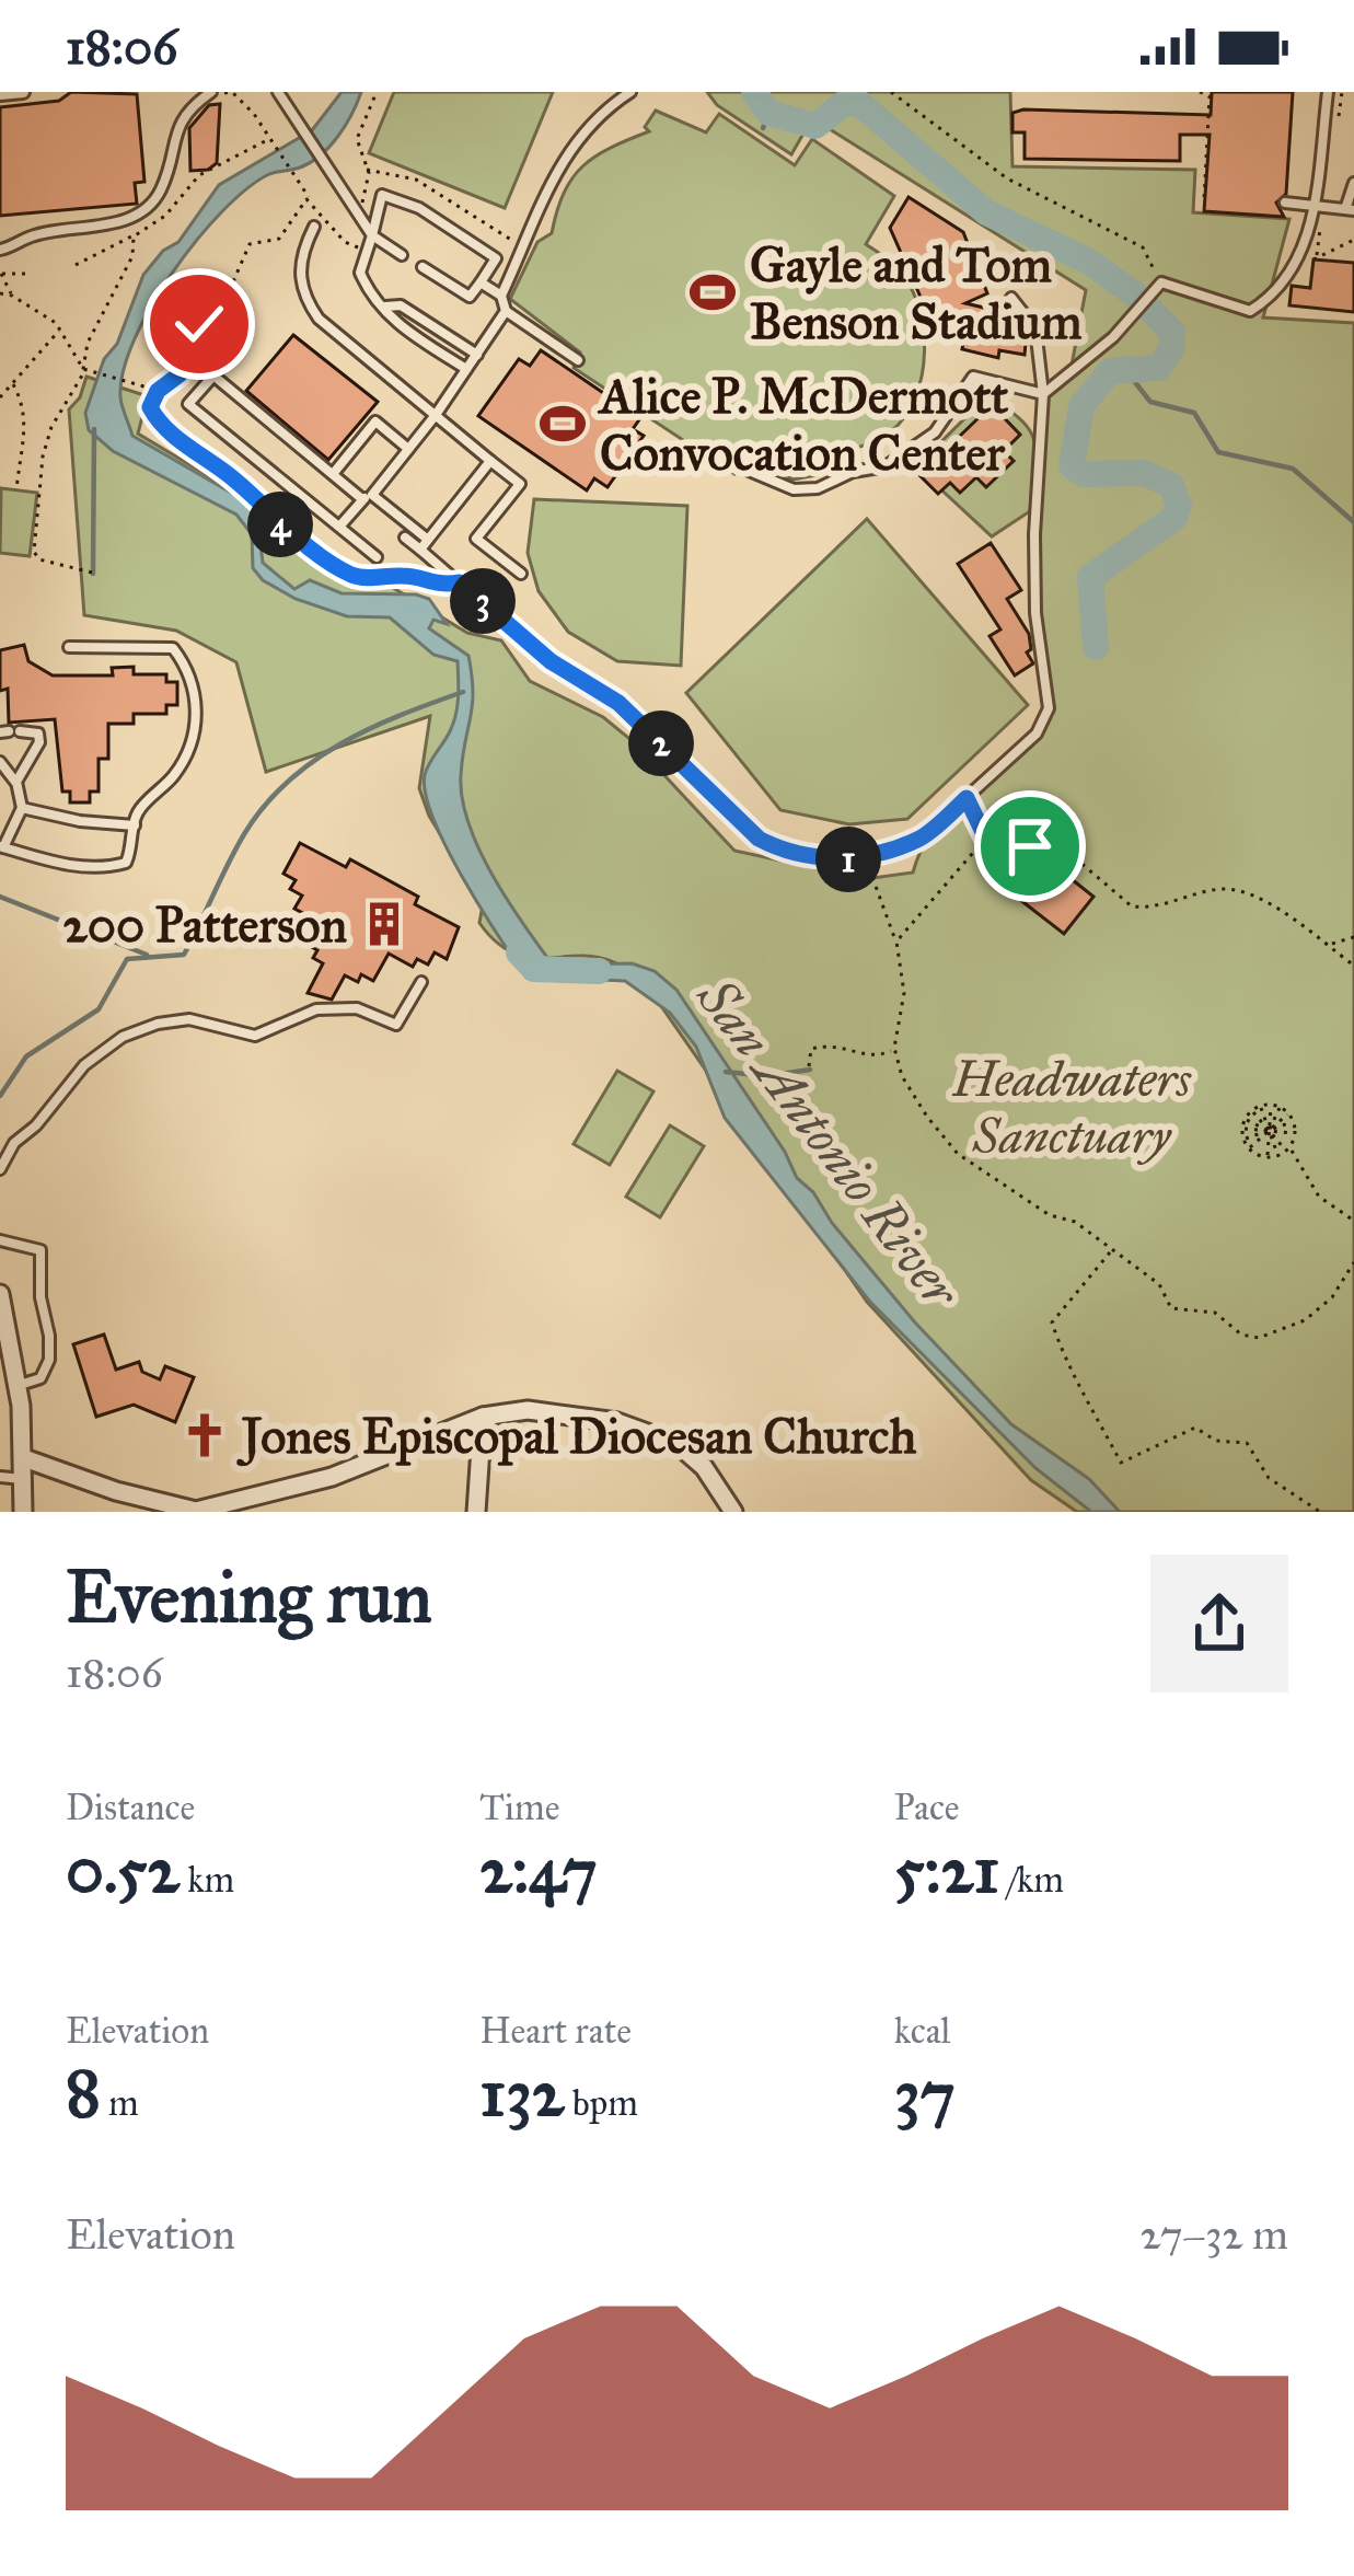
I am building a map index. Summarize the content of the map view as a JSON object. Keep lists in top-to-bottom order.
{
  "water": ["San Antonio River"],
  "parks": ["Headwaters Sanctuary"],
  "places": {
    "sports": ["Gayle and Tom Benson Stadium", "Alice P. McDermott Convocation Center"],
    "building": ["200 Patterson"],
    "church": ["Jones Episcopal Diocesan Church"]
  },
  "page": {
    "status": "18:06",
    "pins": [
      "4",
      "3",
      "2",
      "1"
    ],
    "heading": ["Evening run", "18:06"],
    "stats": [
      ["Distance", "0.52 km"],
      ["Time", "2:47"],
      ["Pace", "5:21 /km"],
      ["Elevation", "8 m"],
      ["Heart rate", "132 bpm"],
      ["kcal", "37"]
    ],
    "chart": ["Elevation", "27–32 m"]
  }
}
